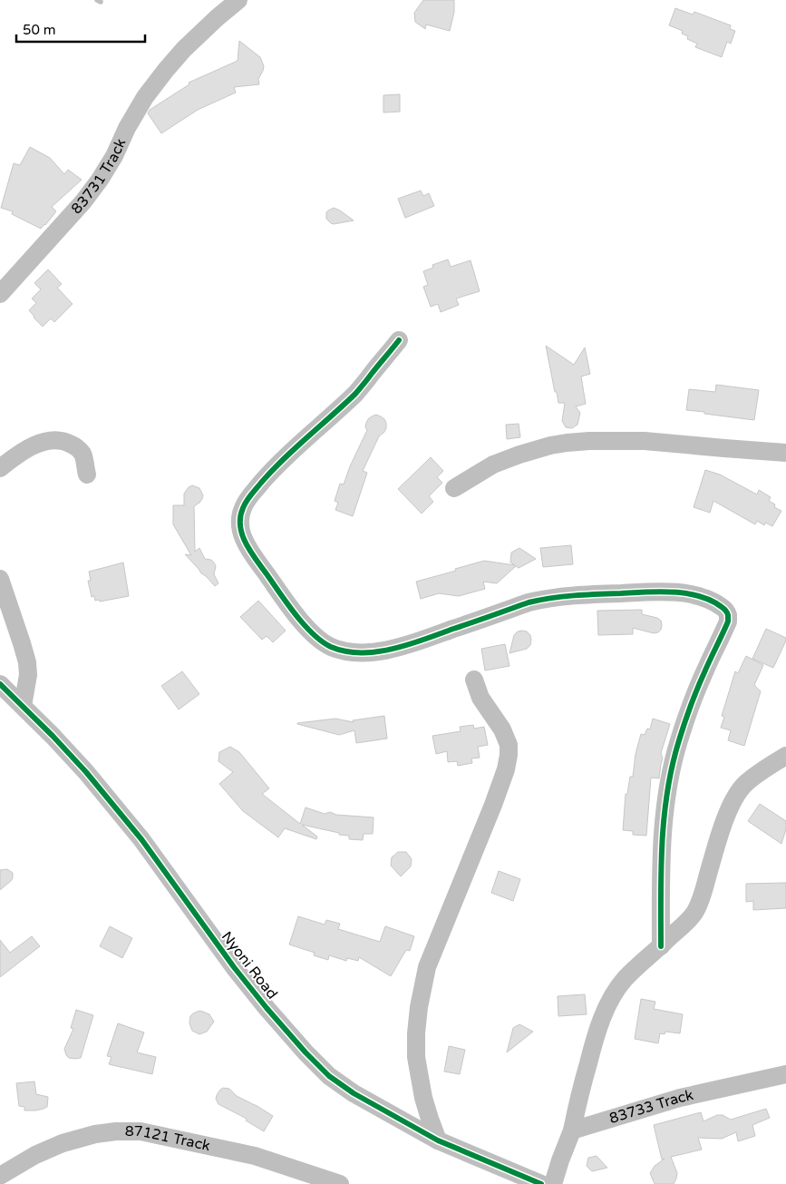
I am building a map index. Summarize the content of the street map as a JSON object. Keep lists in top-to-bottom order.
{
  "streets": {
    "street": [
      "83731 Track",
      "Nyoni Road",
      "83733 Track",
      "87121 Track"
    ]
  },
  "scale_bar": "50 m"
}
